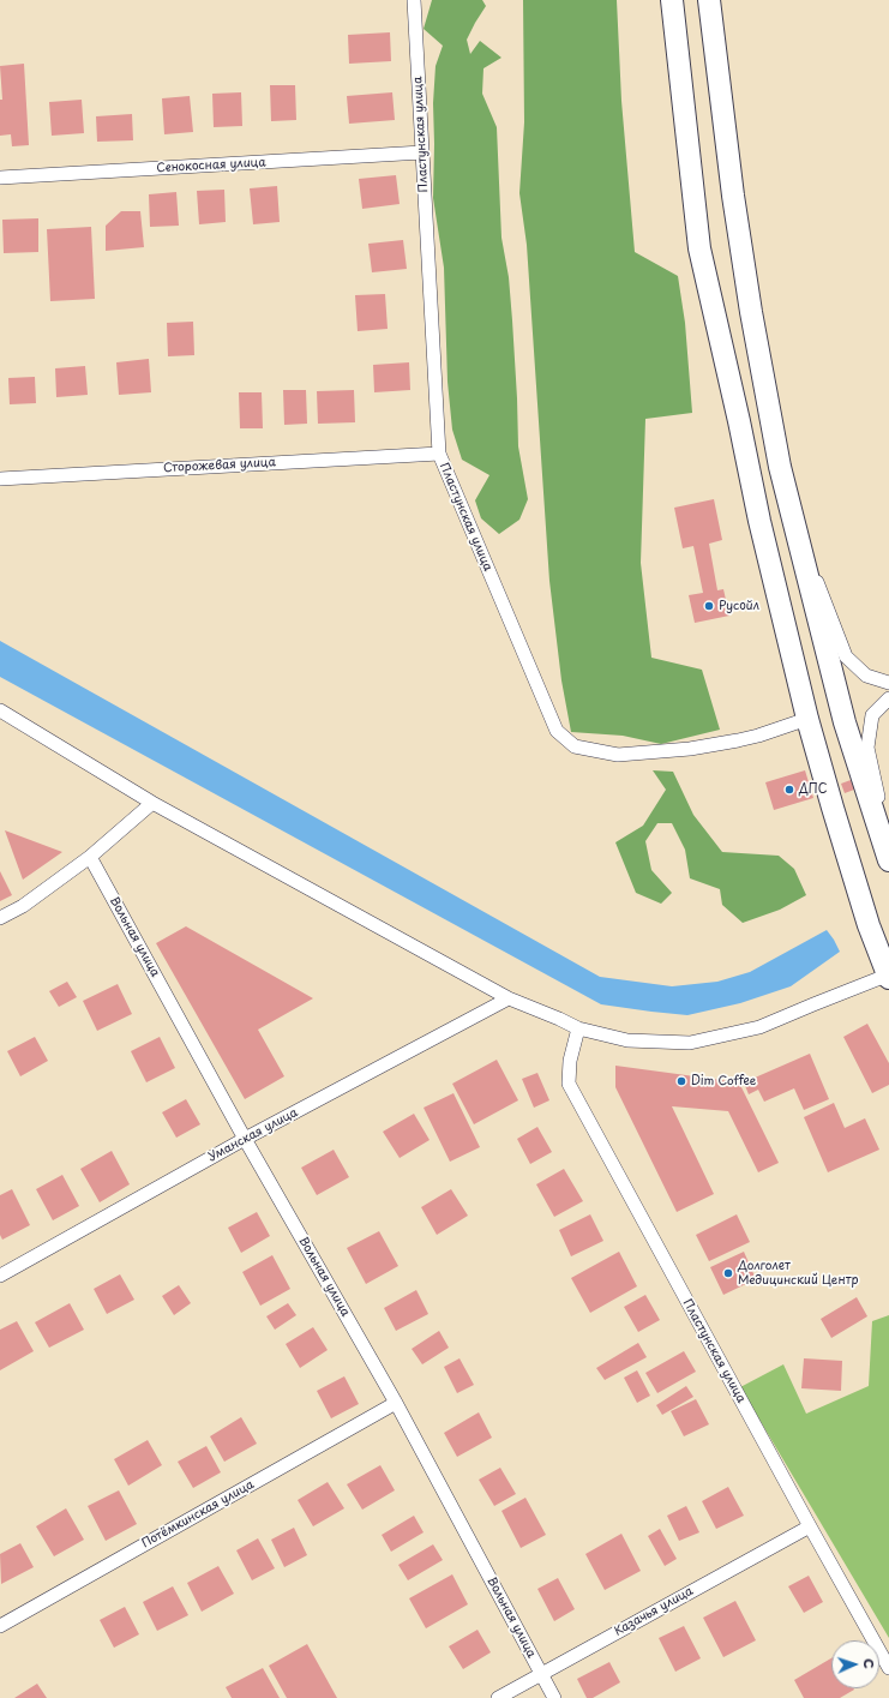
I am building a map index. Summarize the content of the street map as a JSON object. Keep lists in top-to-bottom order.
{
  "streets": {
    "street": [
      "Пластунская улица",
      "Сенокосная улица",
      "Сторожевая улица",
      "Вольная улица",
      "Уманская улица",
      "Потёмкинская улица",
      "Казачья улица"
    ]
  },
  "crossings": [
    ["Пластунская улица", "Сенокосная улица"],
    ["Пластунская улица", "Сторожевая улица"],
    ["Пластунская улица", "Казачья улица"],
    ["Вольная улица", "Уманская улица"],
    ["Вольная улица", "Потёмкинская улица"],
    ["Вольная улица", "Казачья улица"]
  ],
  "places": [
    "Русойл",
    "ДПС",
    "Dim Coffee",
    "Долголет Медицинский Центр"
  ],
  "north": "right"
}
